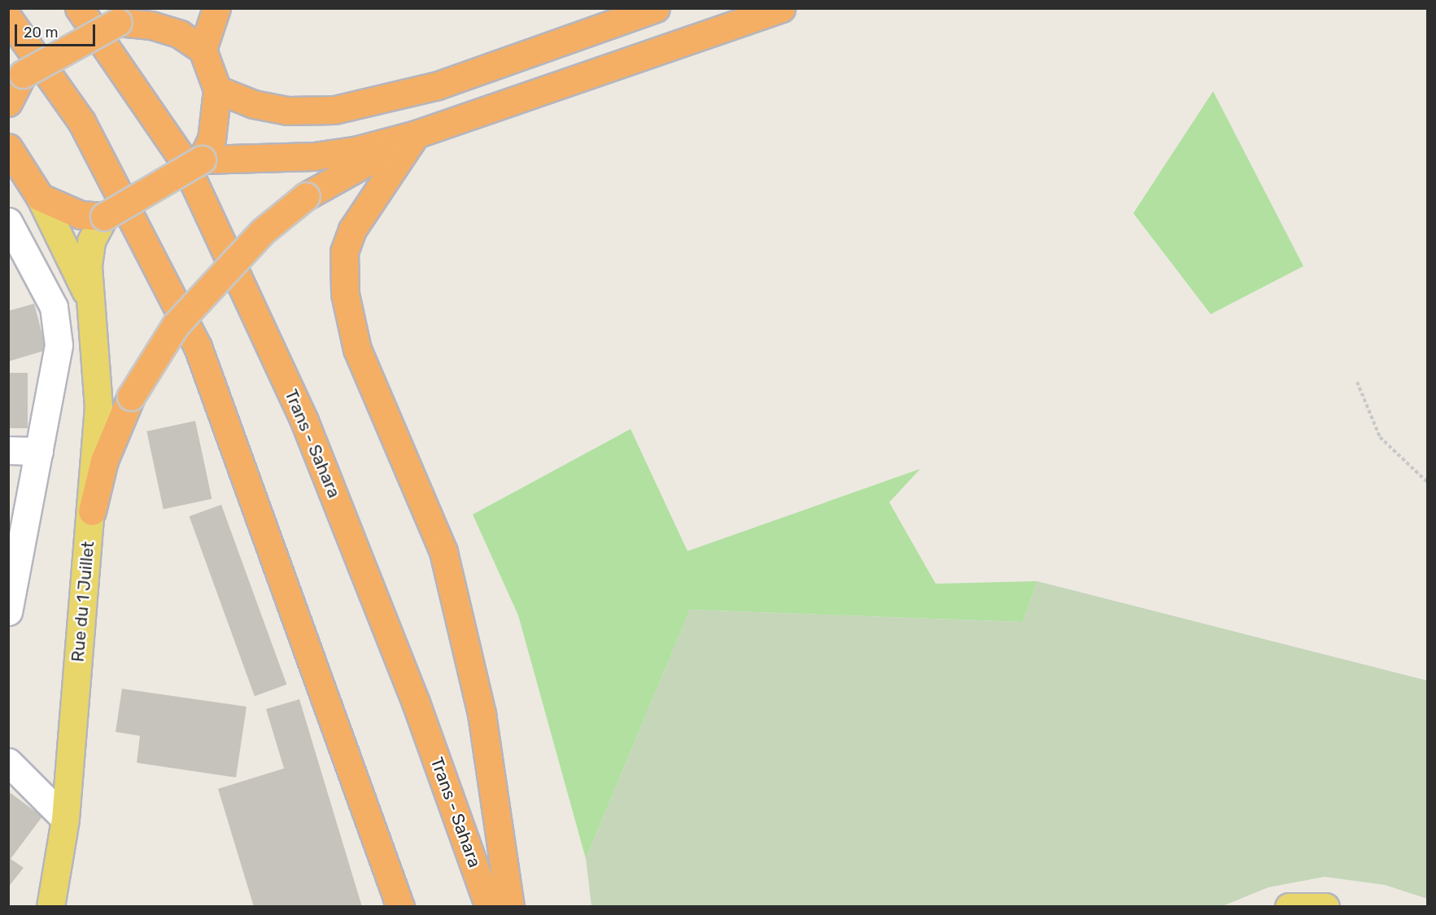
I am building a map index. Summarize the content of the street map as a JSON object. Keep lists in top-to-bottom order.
{
  "streets": {
    "highway": ["Trans - Sahara"],
    "main road": ["Rue du 1 Juillet"]
  },
  "scale_bar": "20 m"
}
